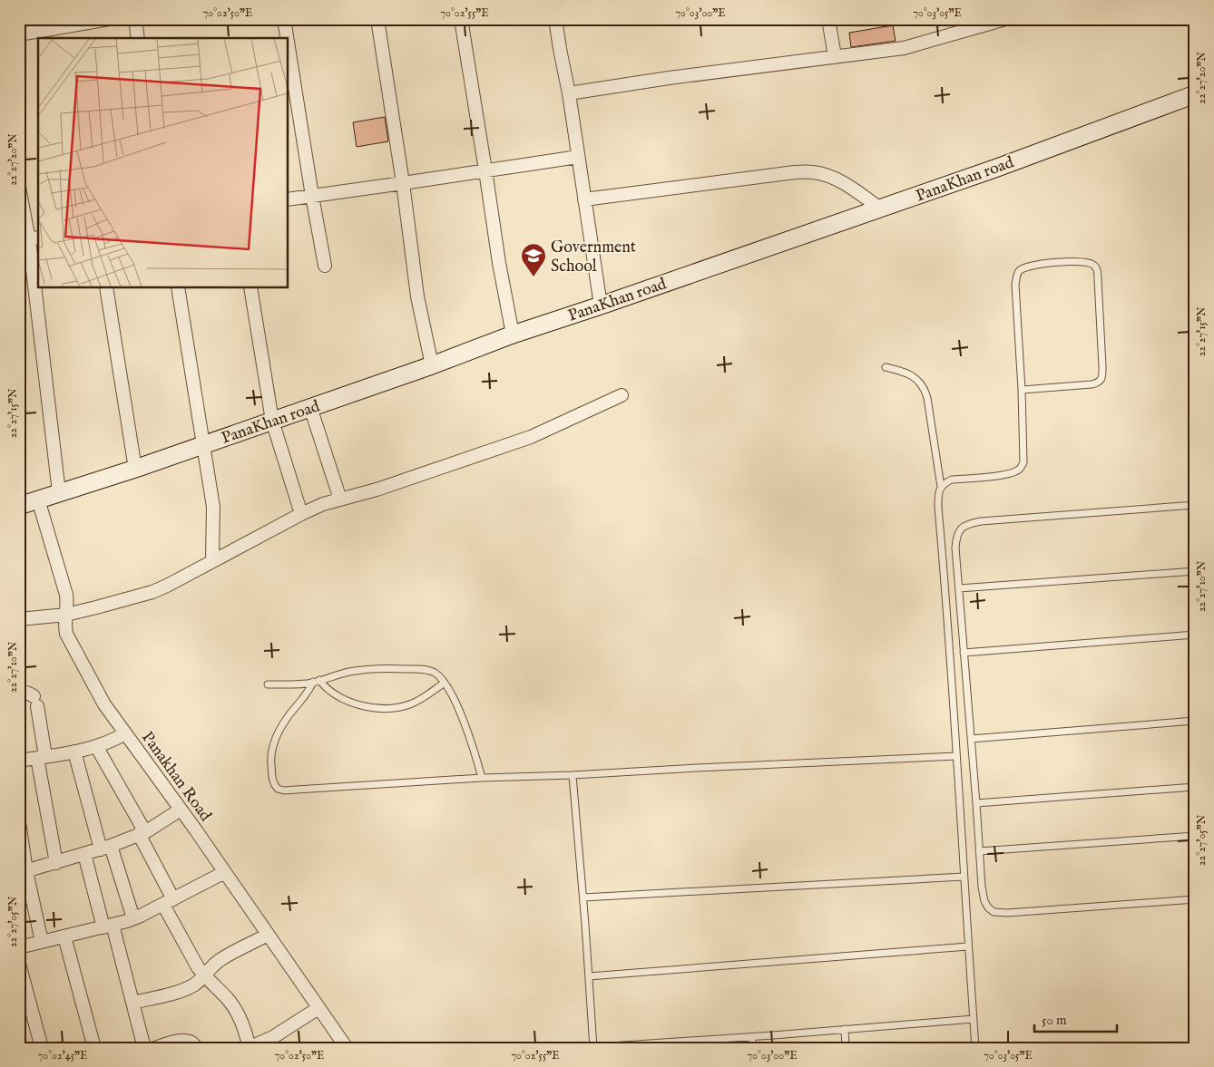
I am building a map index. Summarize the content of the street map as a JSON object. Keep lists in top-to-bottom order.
{
  "streets": {
    "street": ["PanaKhan road", "Panakhan Road"]
  },
  "crossings": [
    ["PanaKhan road", "Panakhan Road"]
  ],
  "places": {
    "school or university": ["Government School"]
  },
  "scale_bar": "50 m",
  "coordinates": [
    "70°02'50\"E",
    "70°02'55\"E",
    "70°03'00\"E",
    "70°03'05\"E",
    "22°27'20\"N",
    "22°27'15\"N",
    "22°27'10\"N",
    "22°27'05\"N",
    "70°02'45\"E"
  ]
}
